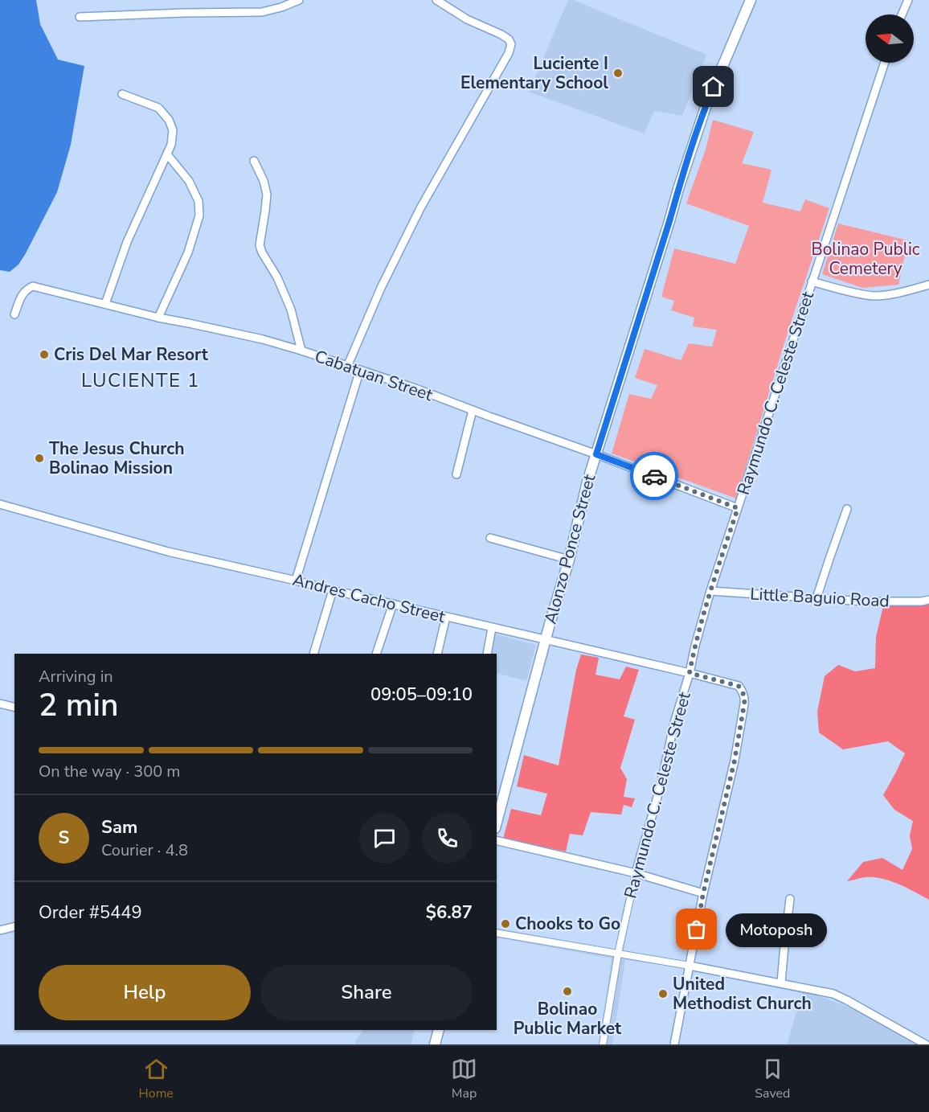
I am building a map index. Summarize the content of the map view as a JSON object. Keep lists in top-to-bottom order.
{
  "streets": {
    "street": [
      "Cabatuan Street",
      "Raymundo C. Celeste Street",
      "Alonzo Ponce Street",
      "Little Baguio Road",
      "Andres Cacho Street"
    ]
  },
  "crossings": [
    ["Cabatuan Street", "Raymundo C. Celeste Street"],
    ["Cabatuan Street", "Alonzo Ponce Street"],
    ["Raymundo C. Celeste Street", "Little Baguio Road"],
    ["Raymundo C. Celeste Street", "Andres Cacho Street"],
    ["Alonzo Ponce Street", "Andres Cacho Street"]
  ],
  "districts": ["LUCIENTE 1"],
  "parks": ["Bolinao Public Cemetery"],
  "places": [
    "Luciente I Elementary School",
    "Cris Del Mar Resort",
    "The Jesus Church Bolinao Mission",
    "Chooks to Go",
    "Motoposh",
    "Bolinao Public Market",
    "United Methodist Church"
  ],
  "north": "left",
  "page": {
    "heading": ["2 min", "Arriving in", "09:05–09:10"],
    "panel": [
      "Sam",
      "Courier · 4.8",
      "Order #5449",
      "$6.87"
    ],
    "bar": "On the way · 300 m",
    "round": "S",
    "bubble": "Motoposh",
    "buttons": ["Help", "Share"],
    "tabs": ["Home", "Map", "Saved"]
  }
}
